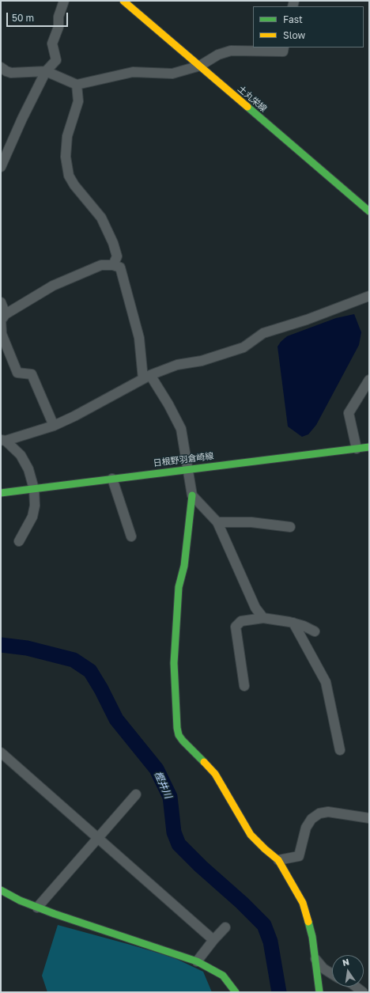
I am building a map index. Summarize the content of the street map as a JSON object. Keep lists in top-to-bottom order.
{
  "streets": {
    "street": ["土丸栄線", "日根野羽倉崎線"]
  },
  "water": ["樫井川"],
  "legend": ["Fast", "Slow"],
  "scale_bar": "50 m",
  "north": "top"
}
